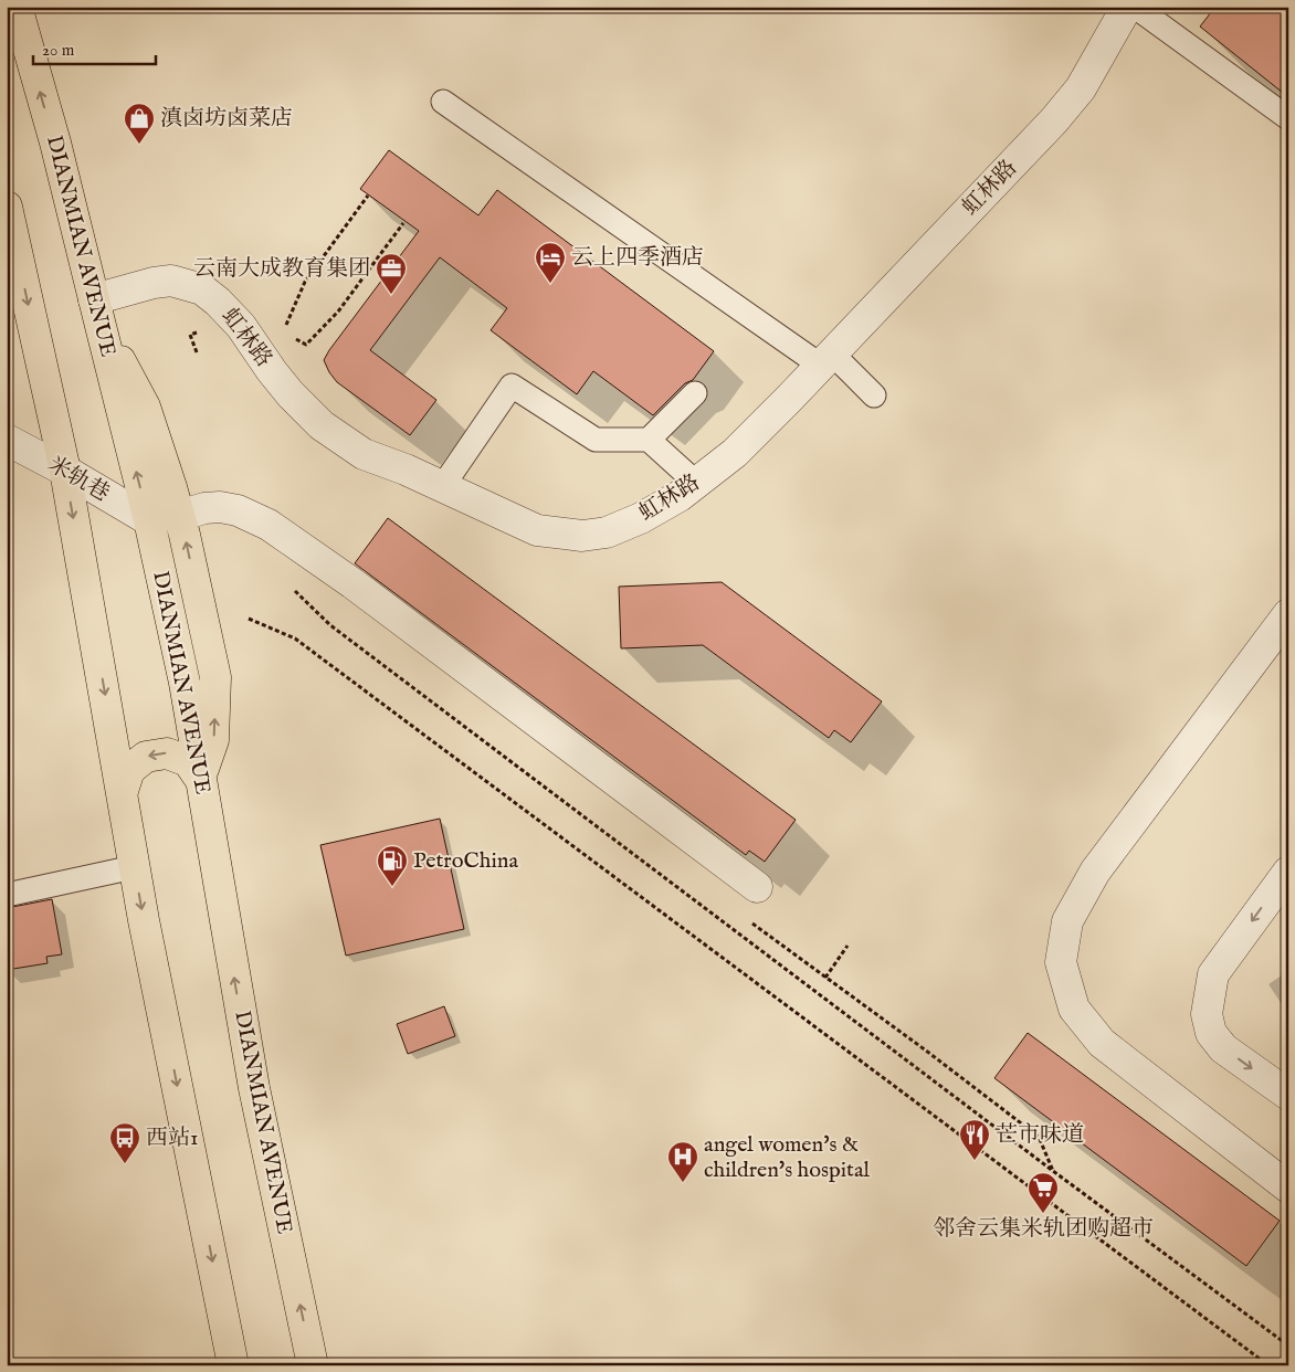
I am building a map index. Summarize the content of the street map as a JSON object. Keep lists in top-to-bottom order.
{
  "streets": {
    "main road": ["DIANMIAN AVENUE"],
    "street": ["虹林路", "米轨巷"]
  },
  "crossings": [
    ["虹林路", "DIANMIAN AVENUE"],
    ["DIANMIAN AVENUE", "米轨巷"]
  ],
  "places": {
    "shop": ["滇卤坊卤菜店"],
    "hotel": ["云上四季酒店"],
    "office": ["云南大成教育集团"],
    "fuel station": ["PetroChina"],
    "restaurant": ["芒市味道"],
    "bus stop": ["西站1"],
    "hospital": ["angel women's & children's hospital"],
    "supermarket": ["邻舍云集米轨团购超市"]
  },
  "scale_bar": "20 m"
}
